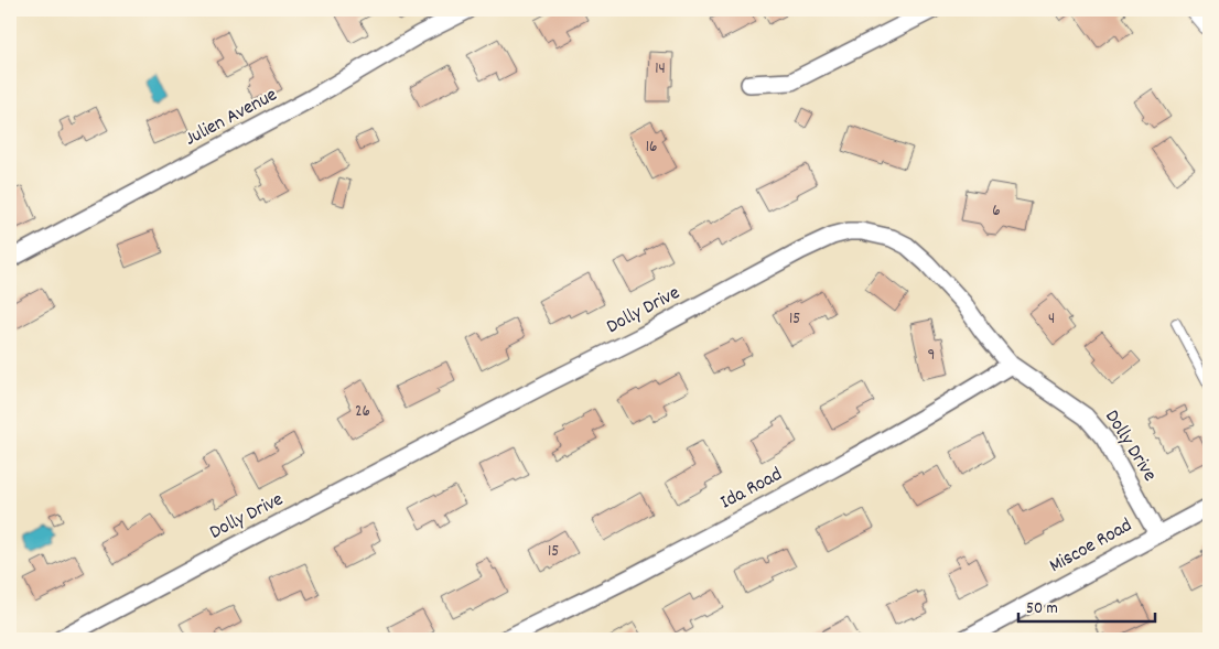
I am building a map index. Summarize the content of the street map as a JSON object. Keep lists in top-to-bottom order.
{
  "streets": {
    "street": [
      "Julien Avenue",
      "Dolly Drive",
      "Ida Road",
      "Miscoe Road"
    ]
  },
  "crossings": [
    ["Dolly Drive", "Ida Road"],
    ["Dolly Drive", "Miscoe Road"]
  ],
  "house_numbers": [
    "14",
    "16",
    "6",
    "15",
    "4",
    "9",
    "26",
    "15"
  ],
  "scale_bar": "50 m"
}
